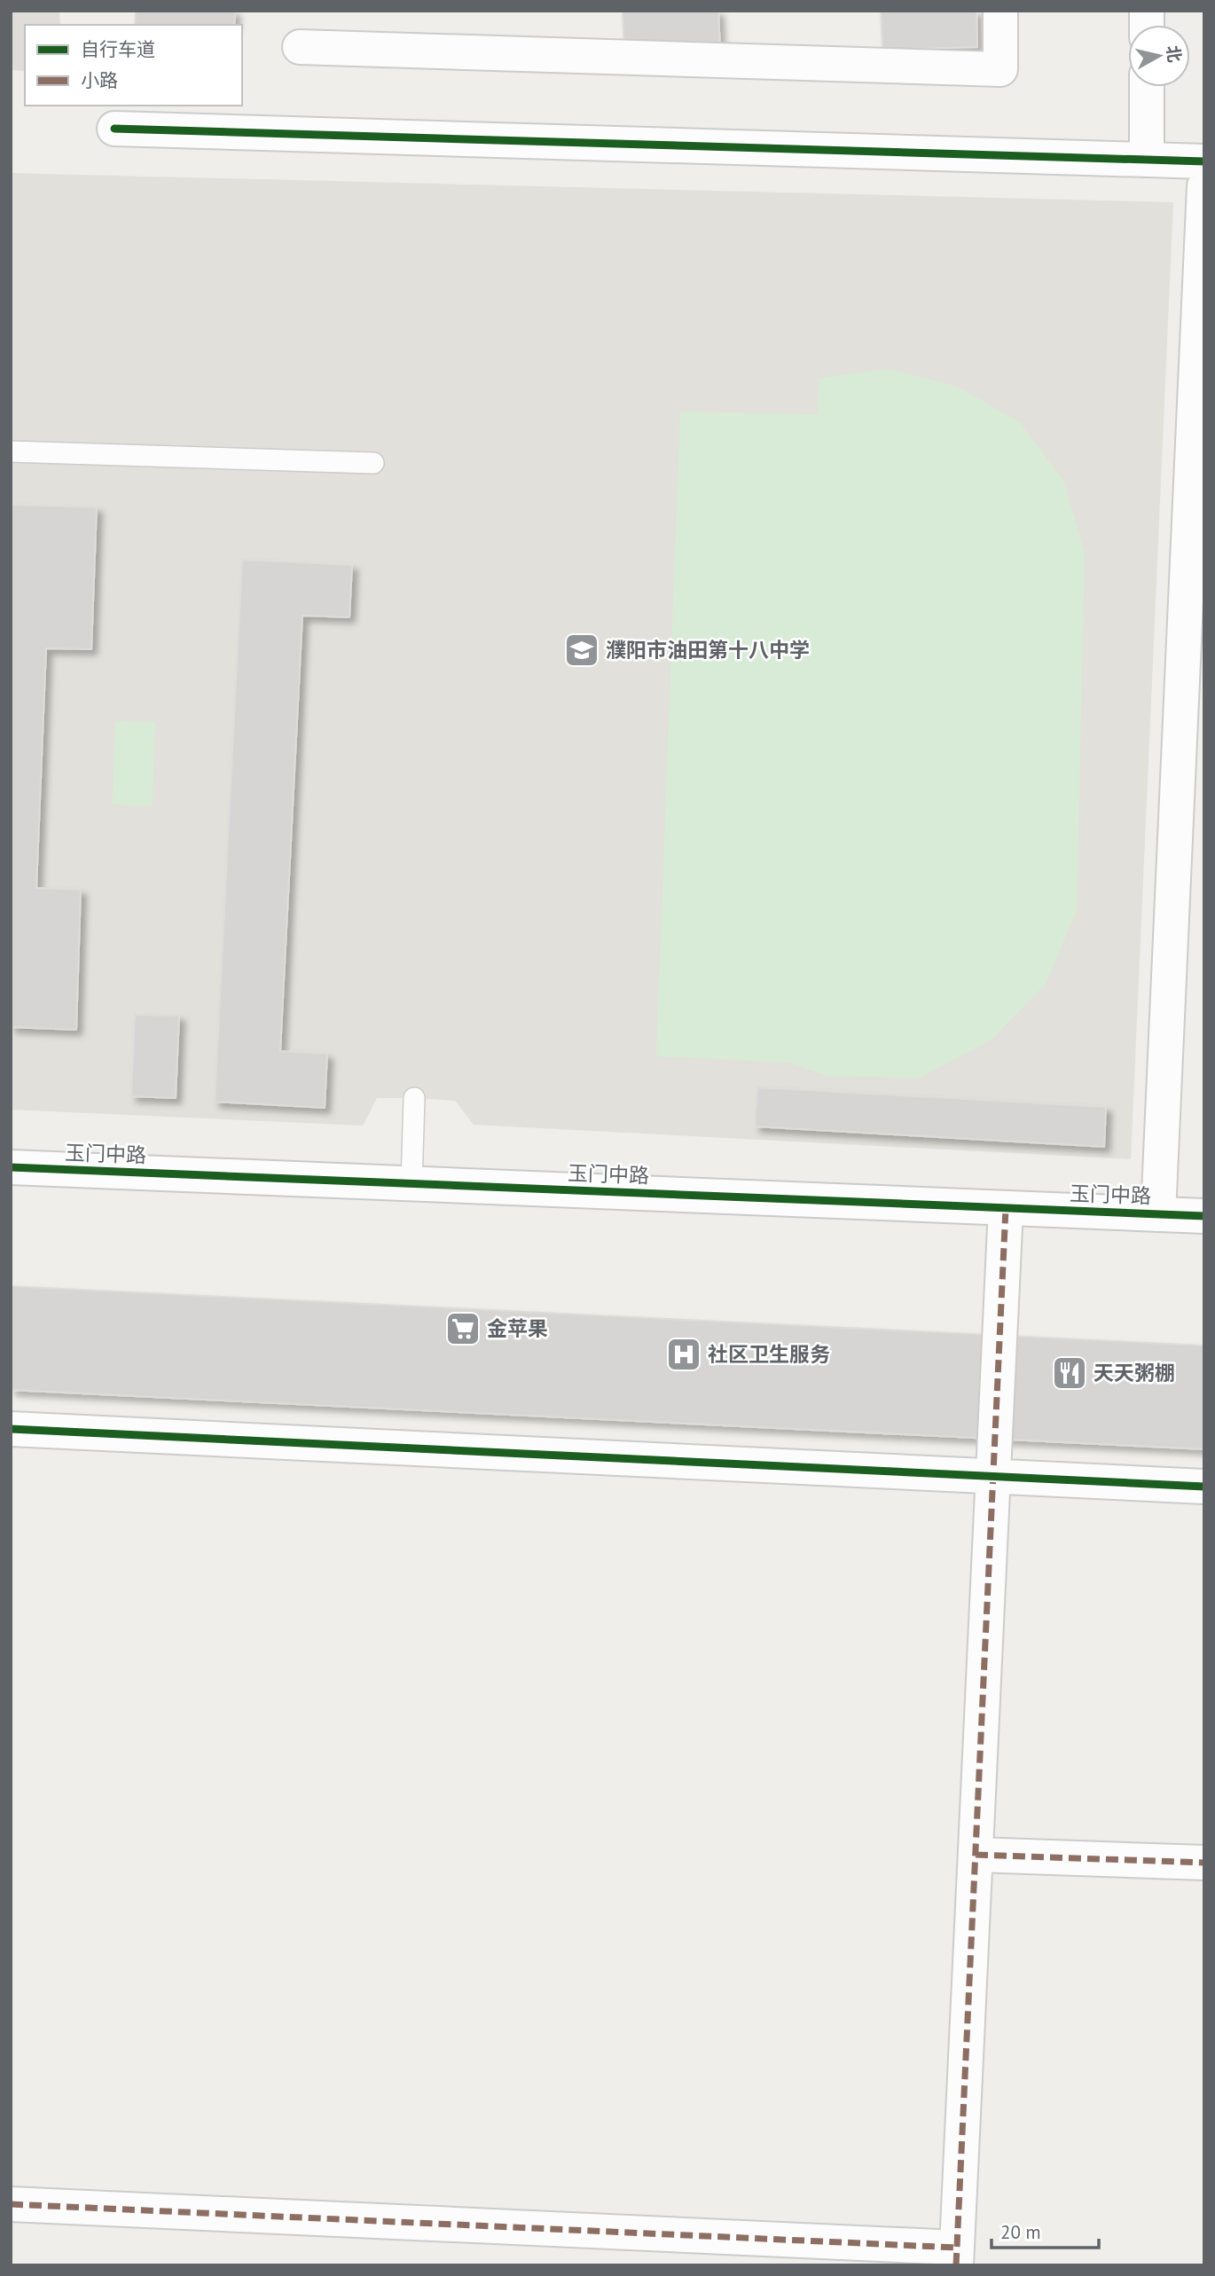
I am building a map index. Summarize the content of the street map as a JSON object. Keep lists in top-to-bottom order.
{
  "streets": {
    "street": ["玉门中路"]
  },
  "places": {
    "school or university": ["濮阳市油田第十八中学"],
    "supermarket": ["金苹果"],
    "hospital": ["社区卫生服务"],
    "restaurant": ["天天粥棚"]
  },
  "legend": ["自行车道", "小路"],
  "scale_bar": "20 m",
  "north": "right"
}
